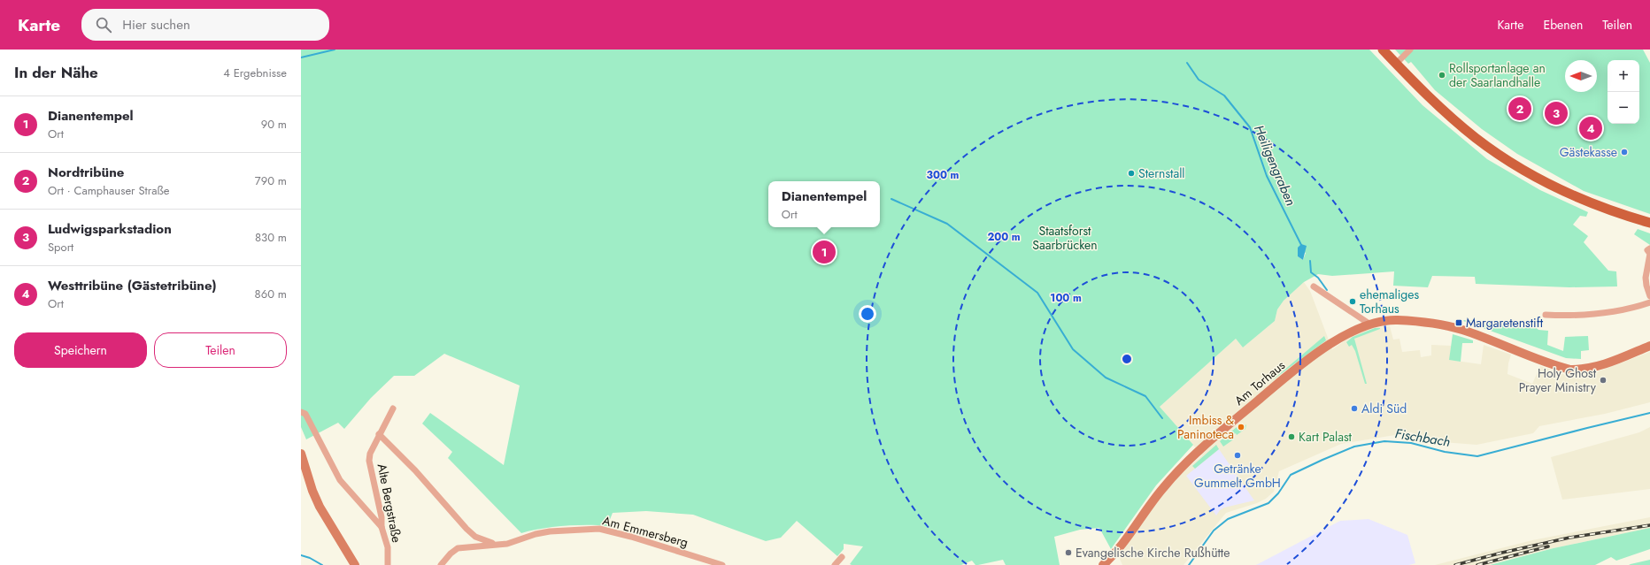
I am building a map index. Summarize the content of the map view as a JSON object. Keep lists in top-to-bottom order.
{
  "streets": {
    "main road": ["Am Torhaus"],
    "street": ["Alte Bergstraße", "Am Emmersberg"]
  },
  "crossings": [
    ["Alte Bergstraße", "Am Emmersberg"]
  ],
  "water": ["Heiligengraben", "Fischbach"],
  "parks": ["Staatsforst Saarbrücken"],
  "places": {
    "other": [
      "Rollsportanlage an der Saarlandhalle",
      "Gästekasse",
      "Sternstall",
      "ehemaliges Torhaus",
      "Holy Ghost Prayer Ministry",
      "Aldi Süd",
      "Imbiss & Paninoteca",
      "Kart Palast",
      "Getränke Gummelt GmbH",
      "Evangelische Kirche Rußhütte"
    ],
    "transit": ["Margaretenstift"]
  },
  "north": "left",
  "page": {
    "header": "Karte",
    "search": "Hier suchen",
    "nav": ["Karte", "Ebenen", "Teilen"],
    "heading": ["In der Nähe", "4 Ergebnisse"],
    "map_buttons": ["+", "−"],
    "list": [
      {
        "mark": "1",
        "name": "Dianentempel",
        "note": "Ort",
        "value": "90 m"
      },
      {
        "mark": "2",
        "name": "Nordtribüne",
        "note": "Ort · Camphauser Straße",
        "value": "790 m"
      },
      {
        "mark": "3",
        "name": "Ludwigsparkstadion",
        "note": "Sport",
        "value": "830 m"
      },
      {
        "mark": "4",
        "name": "Westtribüne (Gästetribüne)",
        "note": "Ort",
        "value": "860 m"
      }
    ],
    "pins": [
      "2",
      "3",
      "4",
      "1"
    ],
    "popup": ["Dianentempel", "Ort"],
    "buttons": ["Speichern", "Teilen"]
  },
  "rings": ["300 m", "200 m", "100 m"]
}
